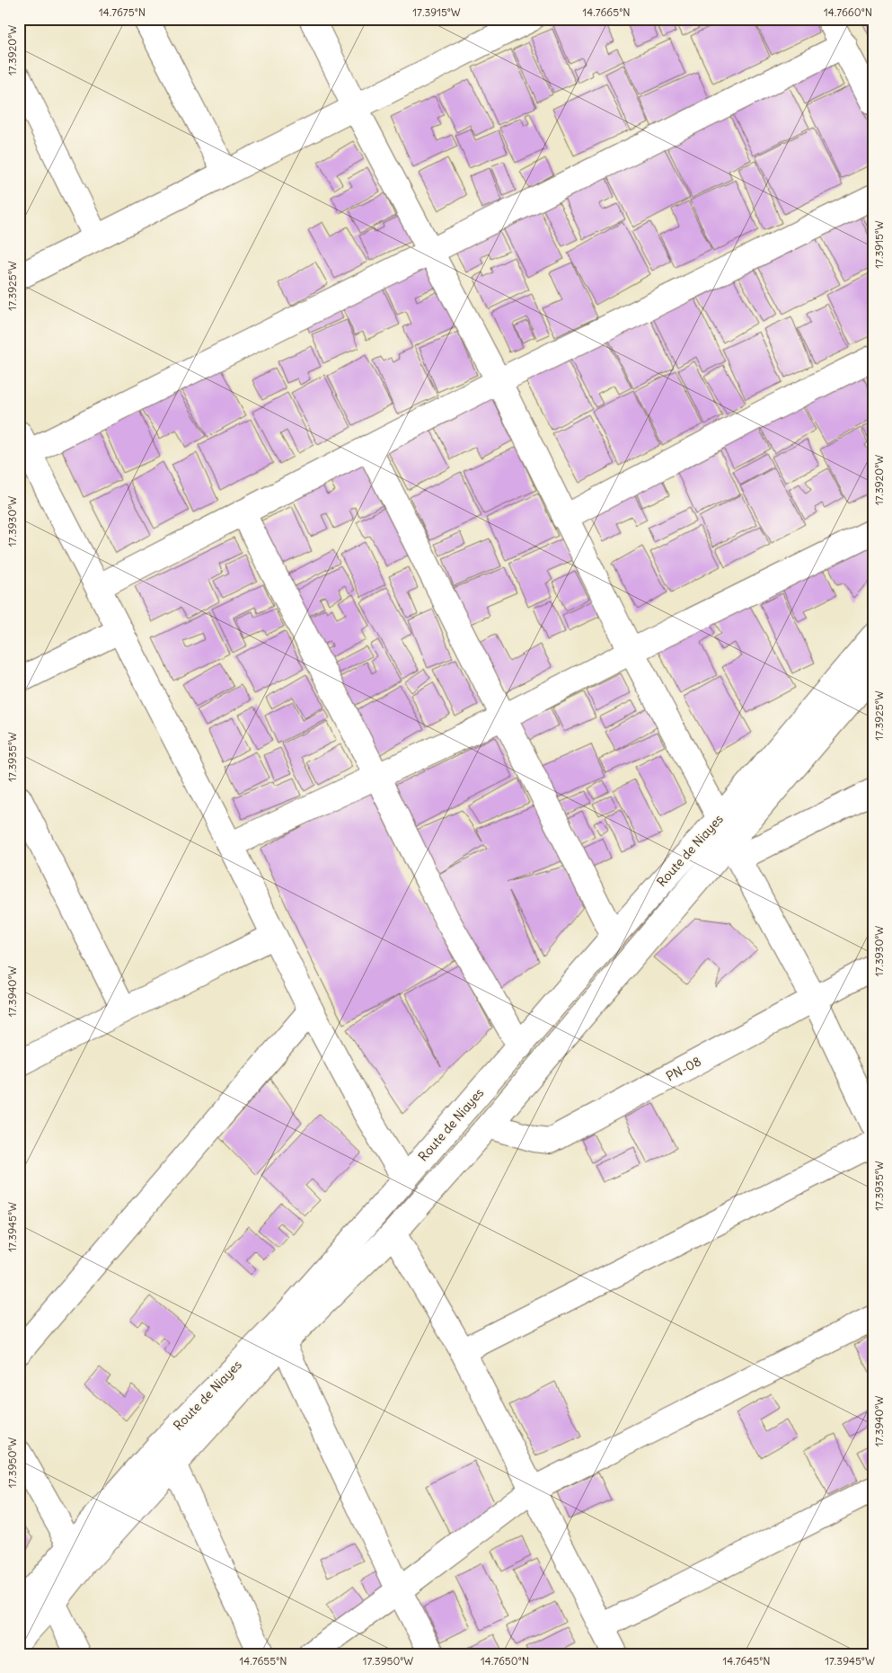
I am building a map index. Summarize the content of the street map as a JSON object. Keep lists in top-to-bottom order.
{
  "streets": {
    "street": ["Route de Niayes", "PN-08"]
  },
  "crossings": [
    ["Route de Niayes", "PN-08"]
  ],
  "coordinates": [
    "14.7675°N",
    "17.3915°W",
    "14.7665°N",
    "14.7660°N",
    "17.3920°W",
    "17.3925°W",
    "17.3930°W",
    "17.3935°W",
    "17.3940°W",
    "17.3945°W",
    "17.3950°W",
    "14.7655°N",
    "14.7650°N",
    "14.7645°N"
  ]
}
